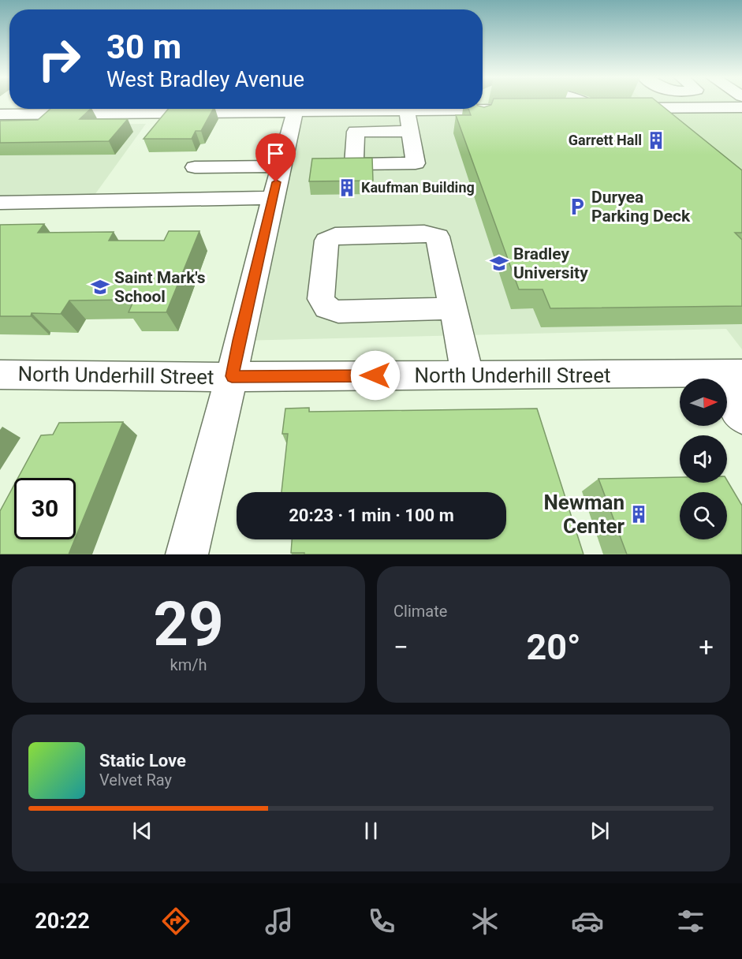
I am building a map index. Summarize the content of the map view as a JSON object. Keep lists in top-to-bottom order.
{
  "streets": {
    "street": ["North Underhill Street"]
  },
  "places": {
    "building": ["Garrett Hall", "Kaufman Building", "Newman Center"],
    "parking": ["Duryea Parking Deck"],
    "school or university": ["Bradley University", "Saint Mark's School"]
  },
  "north": "right",
  "page": {
    "turn": ["30 m", "West Bradley Avenue"],
    "limit": "30",
    "trip": "20:23 · 1 min · 100 m",
    "tile": [
      ["29", "km/h"],
      "Climate"
    ],
    "heat": ["−", "20°", "+"],
    "song": ["Static Love", "Velvet Ray"],
    "tabs": "20:22"
  }
}
